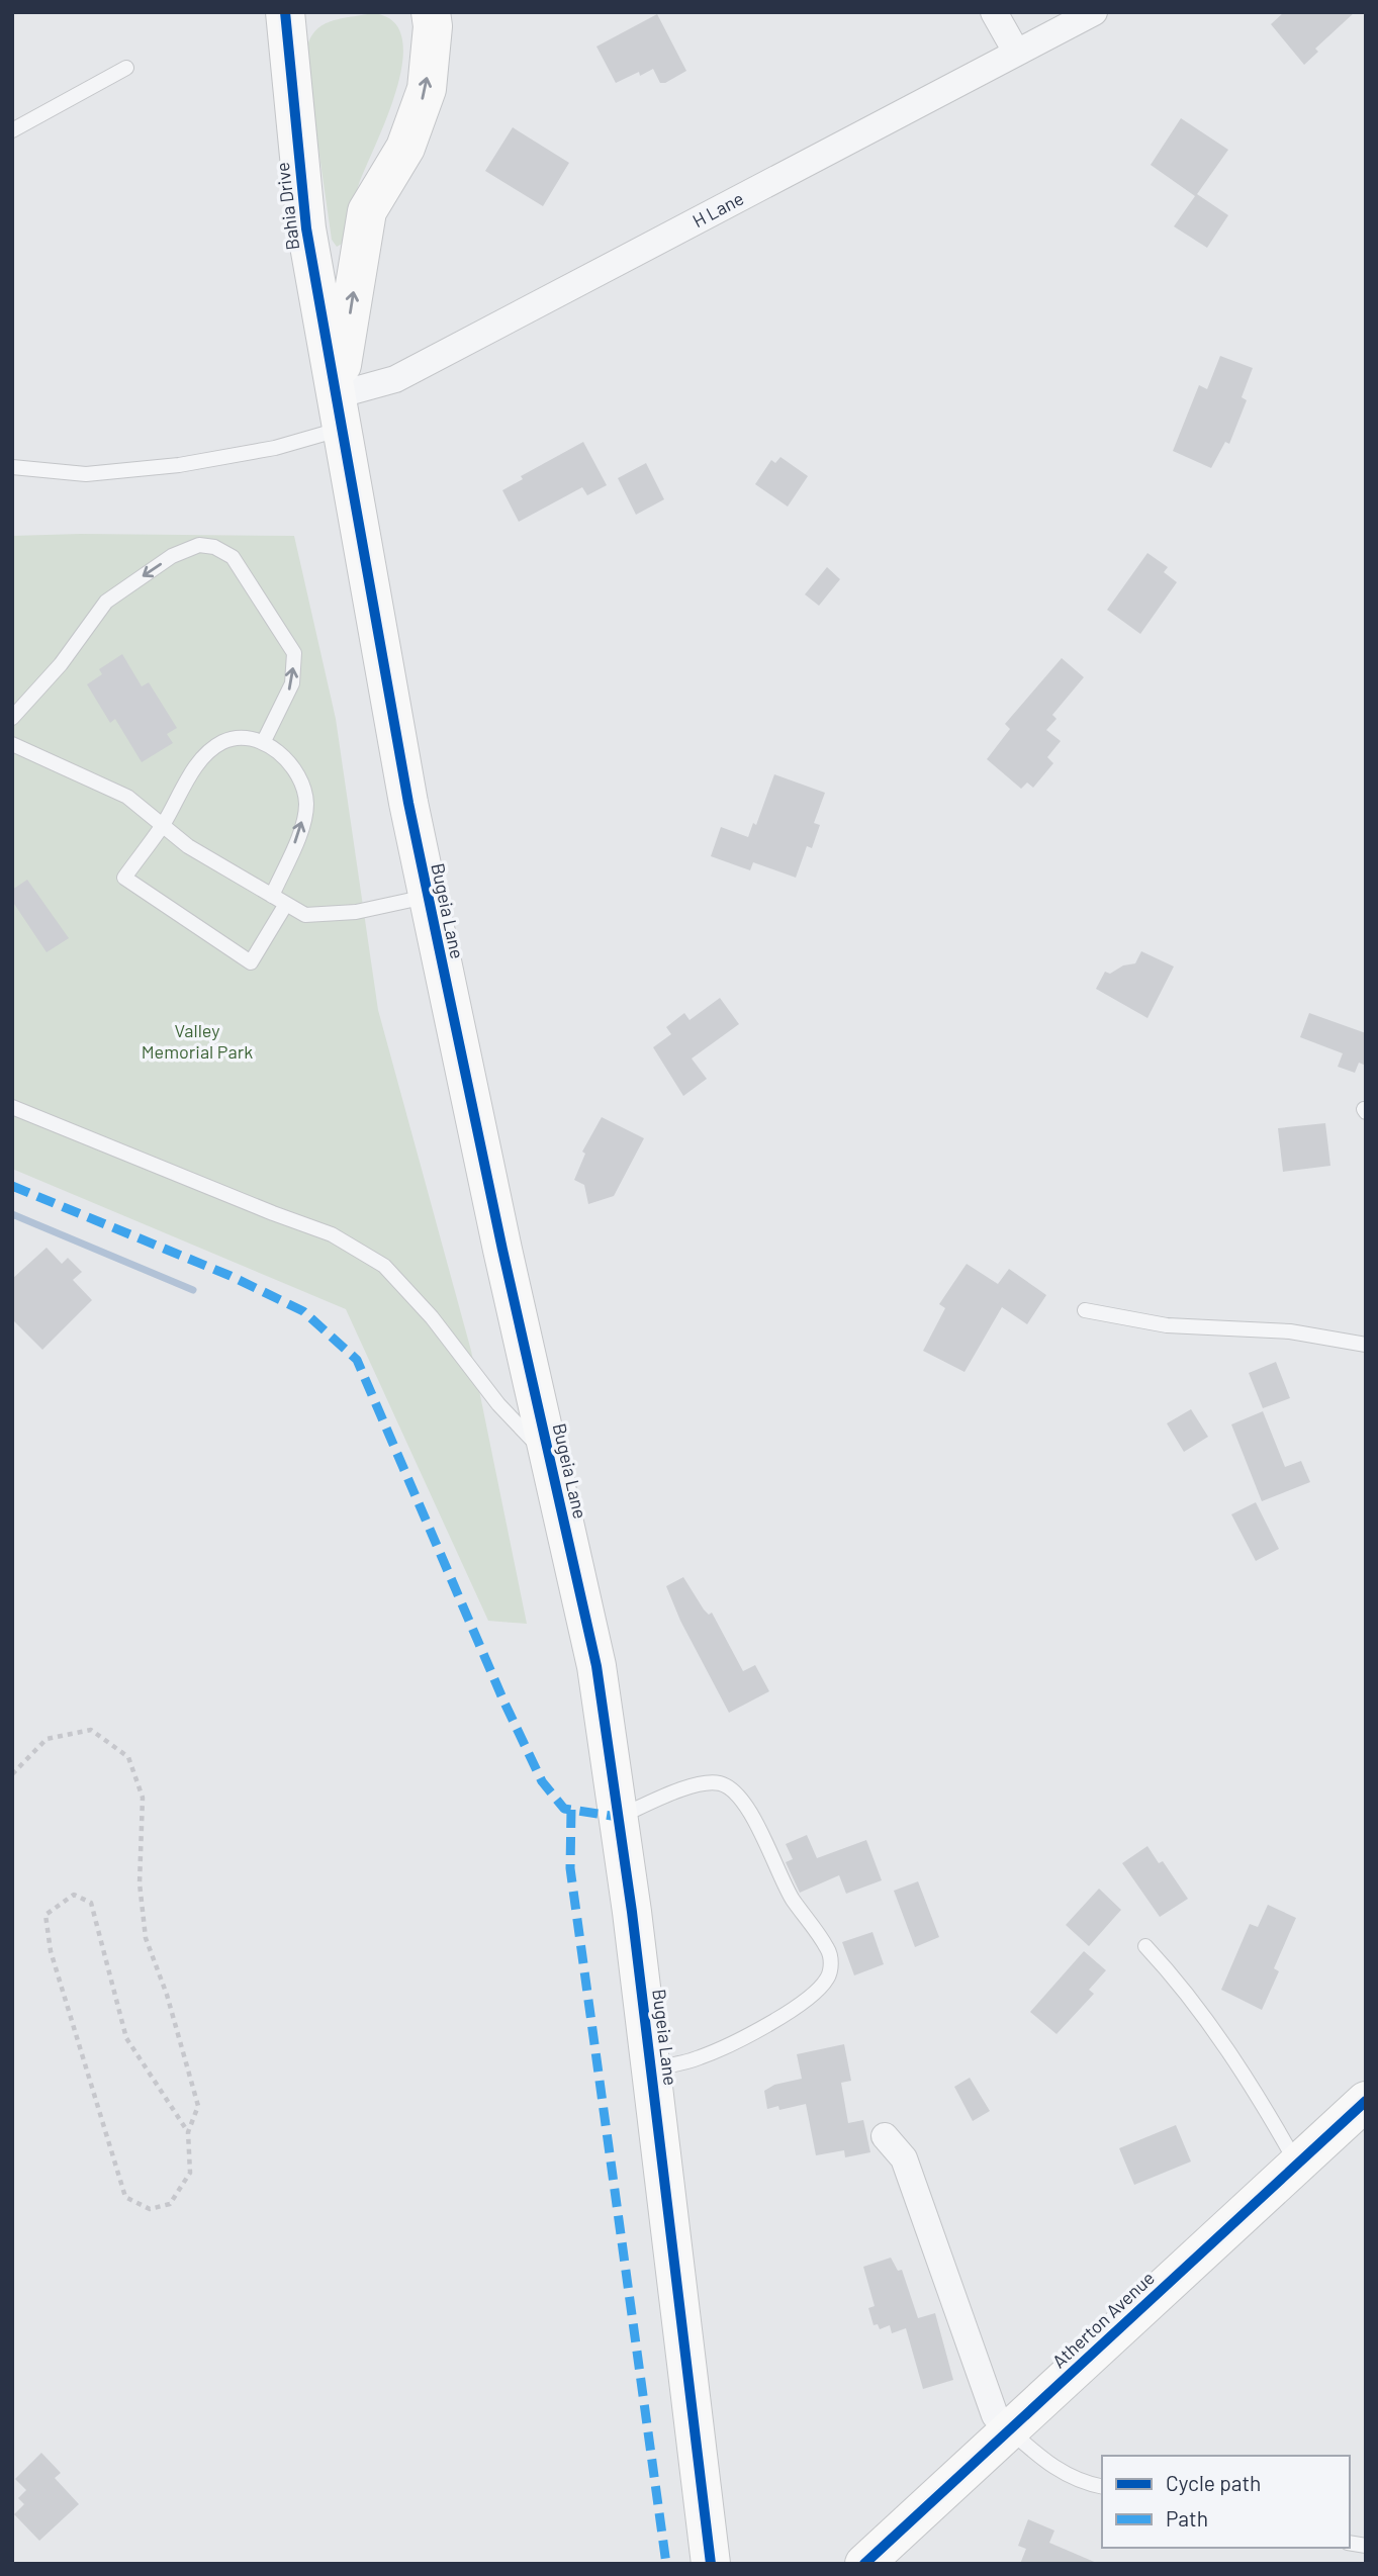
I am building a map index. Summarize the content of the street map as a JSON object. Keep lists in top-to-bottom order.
{
  "streets": {
    "street": [
      "Bahia Drive",
      "H Lane",
      "Bugeia Lane",
      "Atherton Avenue"
    ]
  },
  "crossings": [
    ["Bahia Drive", "H Lane"],
    ["Bahia Drive", "Bugeia Lane"],
    ["H Lane", "Bugeia Lane"]
  ],
  "parks": ["Valley Memorial Park"],
  "legend": ["Cycle path", "Path"]
}
